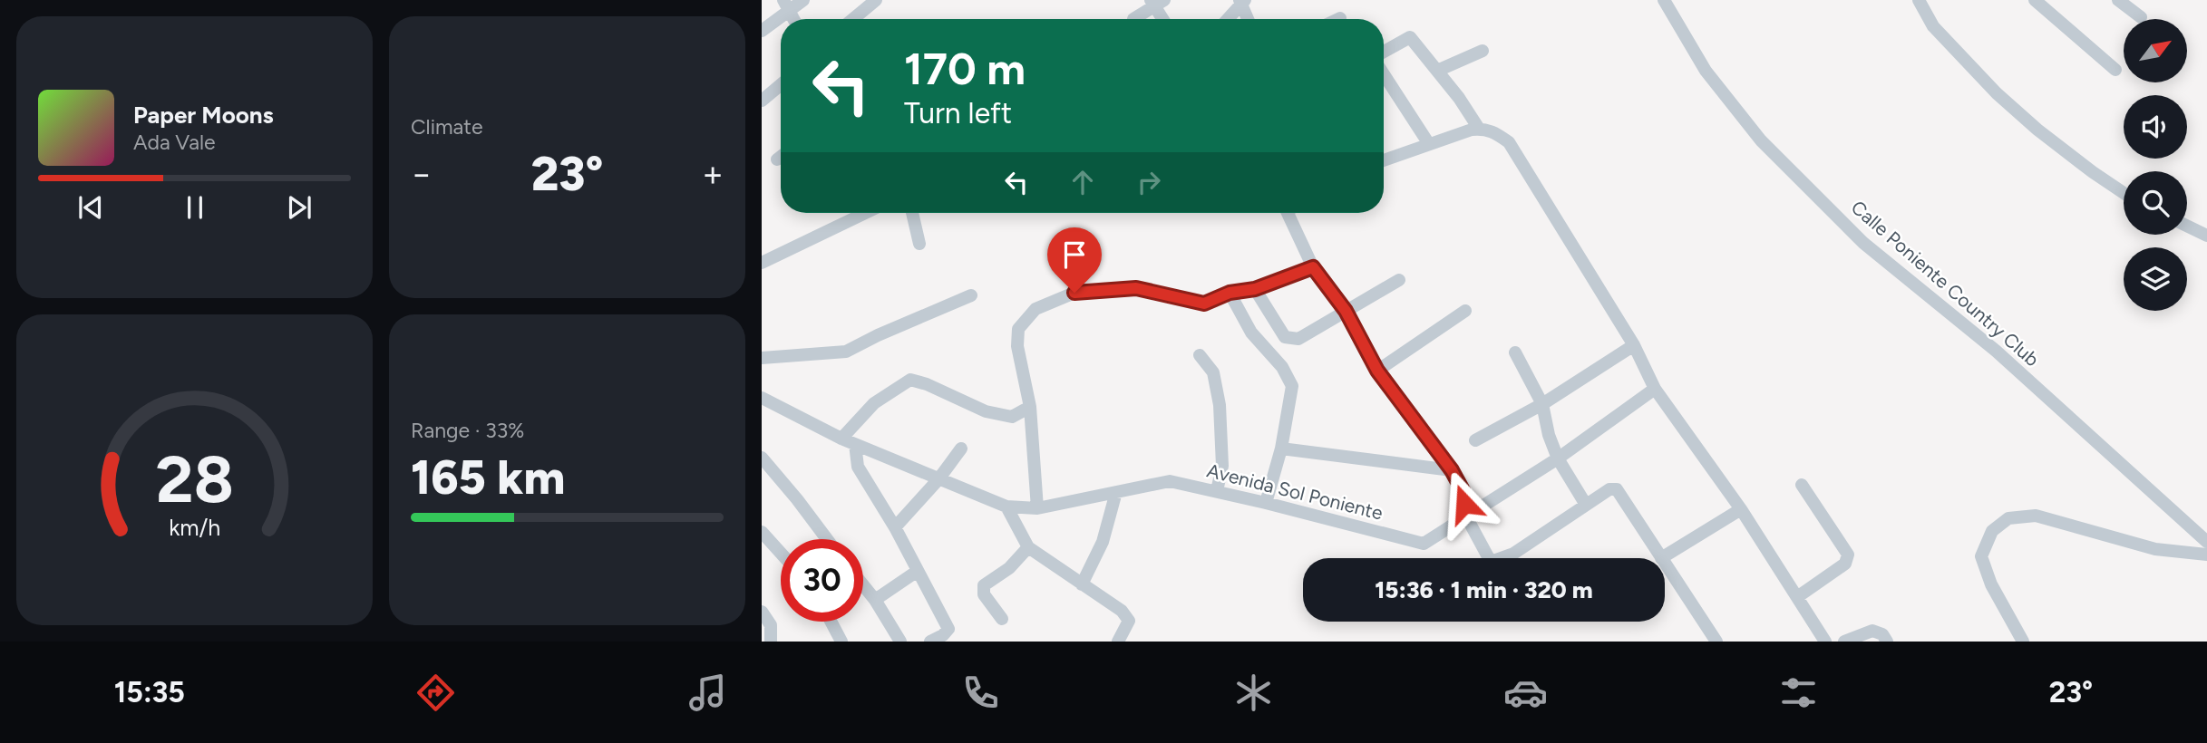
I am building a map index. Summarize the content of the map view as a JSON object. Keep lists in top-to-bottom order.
{
  "streets": {
    "street": ["Calle Poniente Country Club", "Avenida Sol Poniente"]
  },
  "north": "top right",
  "page": {
    "tile": [
      "Climate",
      ["Range · 33%", "165 km"]
    ],
    "turn": ["170 m", "Turn left"],
    "song": ["Paper Moons", "Ada Vale"],
    "heat": ["−", "23°", "+"],
    "limit": "30",
    "trip": "15:36 · 1 min · 320 m",
    "tabs": ["15:35", "23°"],
    "gauge": ["28", "km/h"]
  }
}
